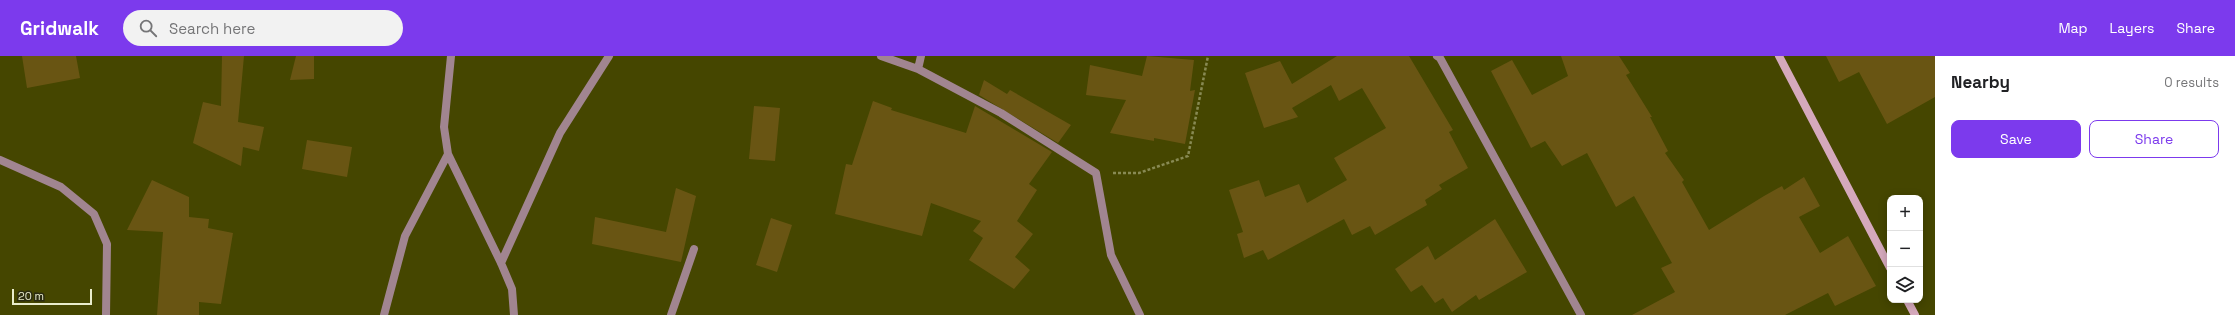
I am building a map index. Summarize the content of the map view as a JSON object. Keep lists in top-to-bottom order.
{
  "scale_bar": "20 m",
  "page": {
    "header": "Gridwalk",
    "search": "Search here",
    "nav": ["Map", "Layers", "Share"],
    "heading": ["Nearby", "0 results"],
    "buttons": ["Save", "Share"],
    "map_buttons": ["+", "−"],
    "scale": "20 m"
  }
}
